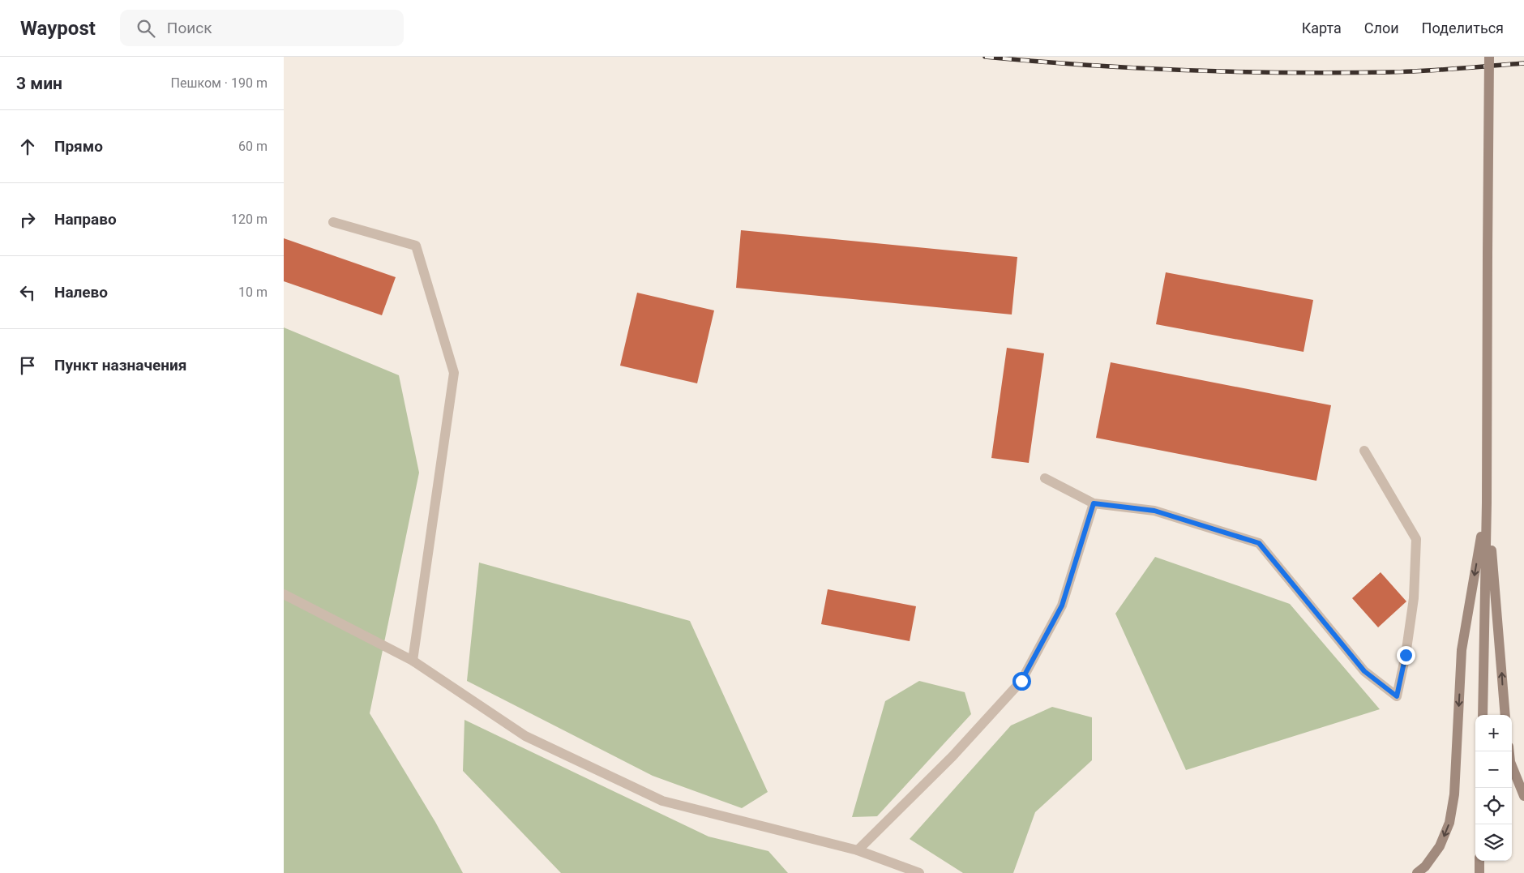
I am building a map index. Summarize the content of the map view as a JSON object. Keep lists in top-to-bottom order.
{
  "page": {
    "header": "Waypost",
    "search": "Поиск",
    "nav": ["Карта", "Слои", "Поделиться"],
    "heading": ["3 мин", "Пешком · 190 m"],
    "list": [
      ["Прямо", "60 m"],
      ["Направо", "120 m"],
      ["Налево", "10 m"],
      "Пункт назначения"
    ],
    "map_buttons": ["+", "−"]
  }
}
